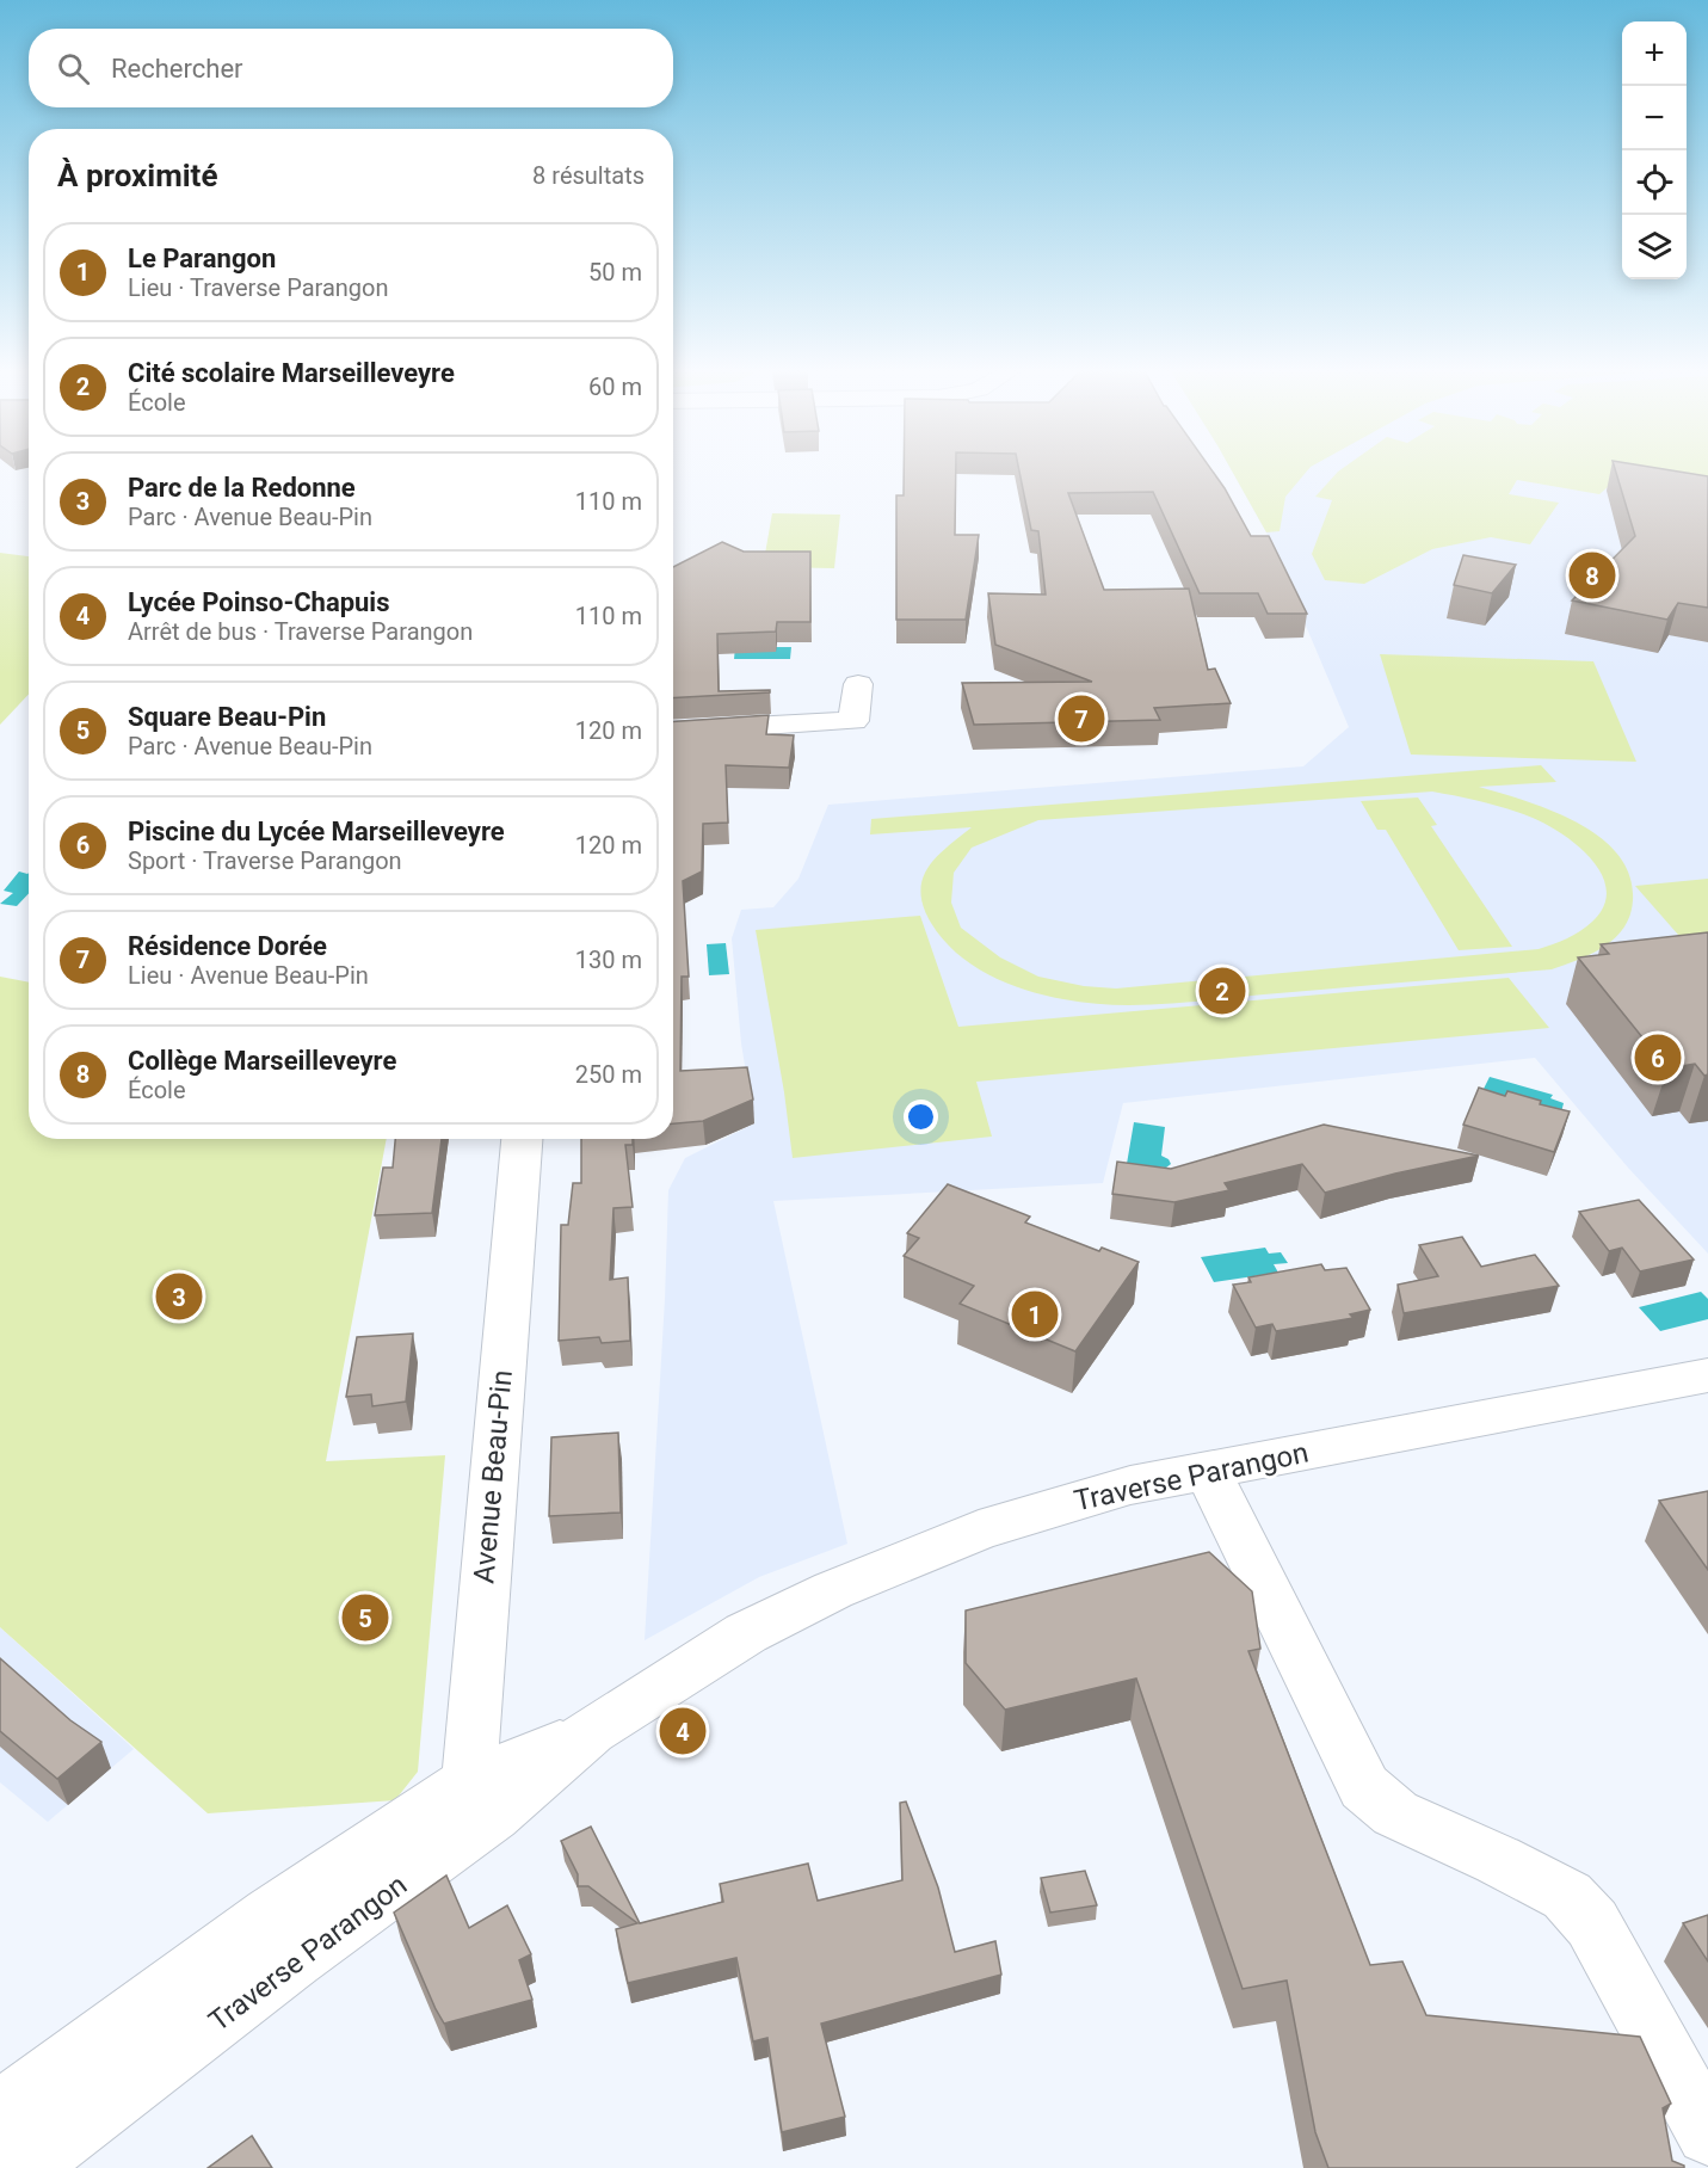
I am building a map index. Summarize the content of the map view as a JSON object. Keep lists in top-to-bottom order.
{
  "streets": {
    "street": ["Avenue Beau-Pin", "Traverse Parangon"]
  },
  "crossings": [
    ["Avenue Beau-Pin", "Traverse Parangon"]
  ],
  "page": {
    "map_buttons": ["+", "−"],
    "search": "Rechercher",
    "heading": ["À proximité", "8 résultats"],
    "list": [
      {
        "mark": "1",
        "name": "Le Parangon",
        "note": "Lieu · Traverse Parangon",
        "value": "50 m"
      },
      {
        "mark": "2",
        "name": "Cité scolaire Marseilleveyre",
        "note": "École",
        "value": "60 m"
      },
      {
        "mark": "3",
        "name": "Parc de la Redonne",
        "note": "Parc · Avenue Beau-Pin",
        "value": "110 m"
      },
      {
        "mark": "4",
        "name": "Lycée Poinso-Chapuis",
        "note": "Arrêt de bus · Traverse Parangon",
        "value": "110 m"
      },
      {
        "mark": "5",
        "name": "Square Beau-Pin",
        "note": "Parc · Avenue Beau-Pin",
        "value": "120 m"
      },
      {
        "mark": "6",
        "name": "Piscine du Lycée Marseilleveyre",
        "note": "Sport · Traverse Parangon",
        "value": "120 m"
      },
      {
        "mark": "7",
        "name": "Résidence Dorée",
        "note": "Lieu · Avenue Beau-Pin",
        "value": "130 m"
      },
      {
        "mark": "8",
        "name": "Collège Marseilleveyre",
        "note": "École",
        "value": "250 m"
      }
    ],
    "pins": [
      "8",
      "7",
      "2",
      "6",
      "3",
      "1",
      "5",
      "4"
    ]
  }
}
